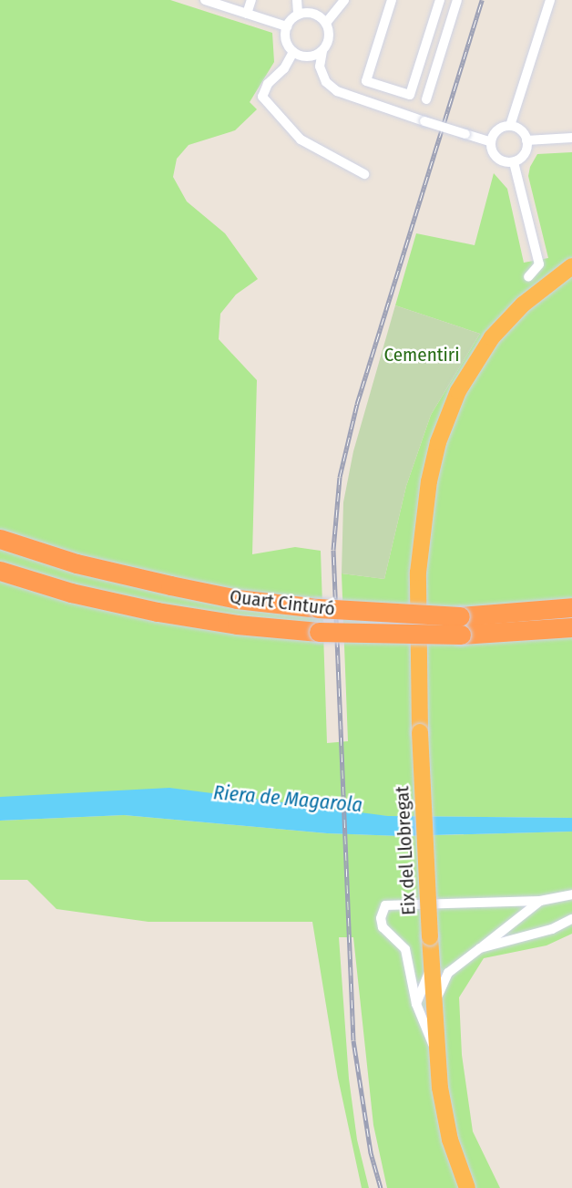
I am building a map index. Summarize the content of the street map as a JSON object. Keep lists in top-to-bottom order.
{
  "streets": {
    "highway": ["Quart Cinturó", "Eix del Llobregat"]
  },
  "water": ["Riera de Magarola"],
  "parks": ["Cementiri"]
}
